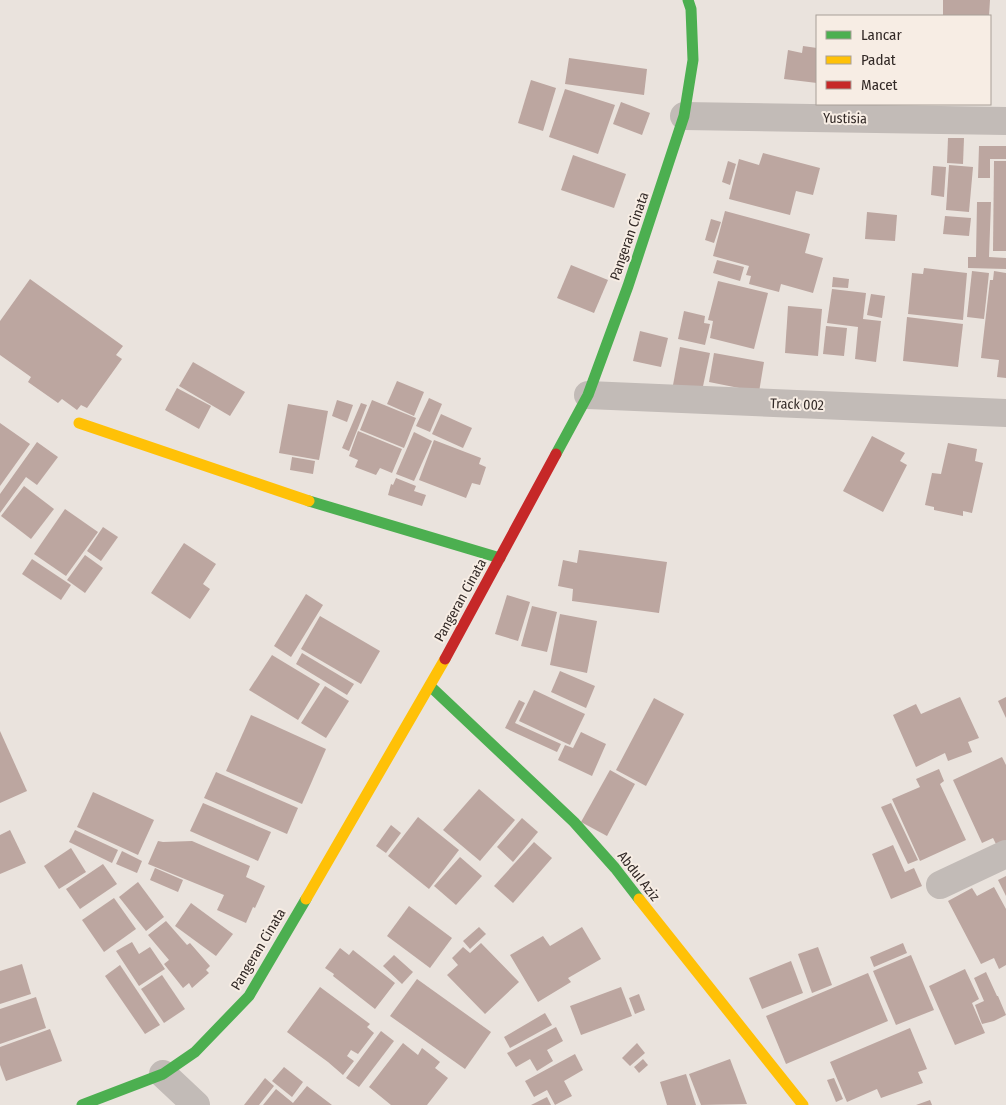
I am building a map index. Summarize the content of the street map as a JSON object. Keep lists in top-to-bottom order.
{
  "streets": {
    "street": [
      "Yustisia",
      "Pangeran Cinata",
      "Track 002",
      "Abdul Aziz"
    ]
  },
  "crossings": [
    ["Yustisia", "Pangeran Cinata"],
    ["Pangeran Cinata", "Track 002"],
    ["Pangeran Cinata", "Abdul Aziz"]
  ],
  "legend": ["Lancar", "Padat", "Macet"]
}
